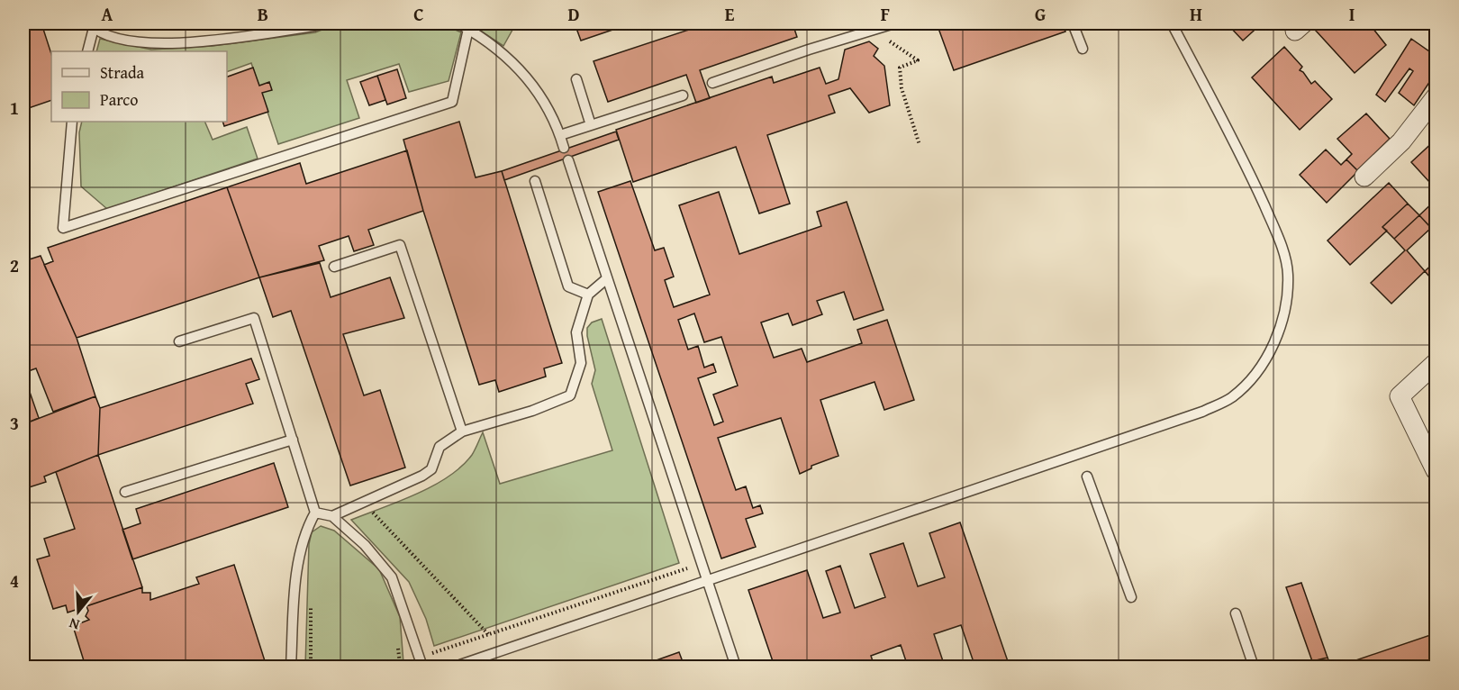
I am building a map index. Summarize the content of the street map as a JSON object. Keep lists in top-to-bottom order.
{
  "legend": ["Strada", "Parco"],
  "north": "bottom",
  "grid": {
    "columns": [
      "A",
      "B",
      "C",
      "D",
      "E",
      "F",
      "G",
      "H",
      "I"
    ],
    "rows": [
      "1",
      "2",
      "3",
      "4"
    ]
  }
}
